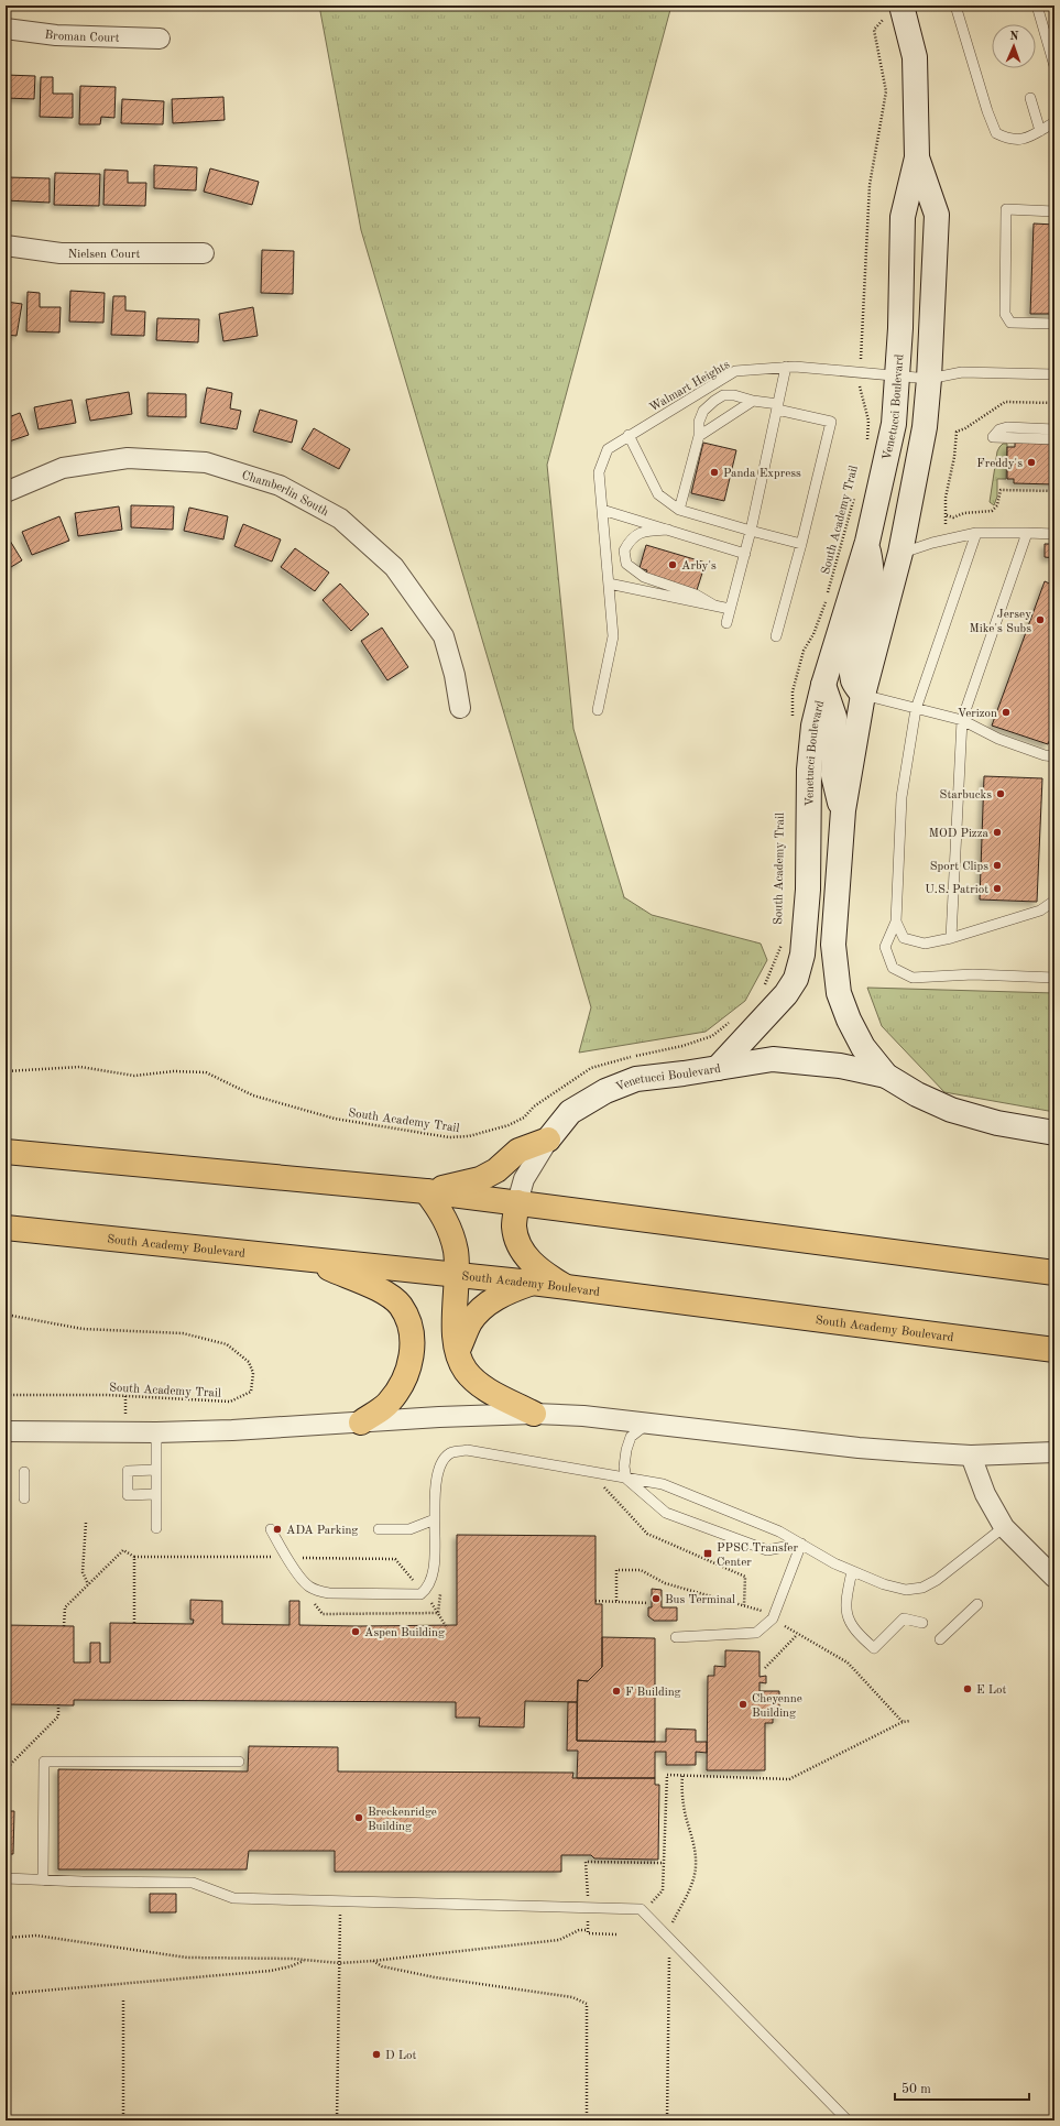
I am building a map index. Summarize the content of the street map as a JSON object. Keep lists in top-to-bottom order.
{
  "streets": {
    "highway": ["South Academy Boulevard"],
    "street": [
      "Broman Court",
      "Nielsen Court",
      "Venetucci Boulevard",
      "Chamberlin South"
    ],
    "lane": ["Walmart Heights"],
    "path": ["South Academy Trail"]
  },
  "crossings": [
    ["Walmart Heights", "Venetucci Boulevard"]
  ],
  "places": {
    "other": [
      "Freddy's",
      "Panda Express",
      "Arby's",
      "Jersey Mike's Subs",
      "Verizon",
      "Starbucks",
      "MOD Pizza",
      "Sport Clips",
      "U.S. Patriot",
      "ADA Parking",
      "Bus Terminal",
      "Aspen Building",
      "E Lot",
      "F Building",
      "Cheyenne Building",
      "Breckenridge Building",
      "D Lot"
    ],
    "transit": ["PPSC Transfer Center"]
  },
  "scale_bar": "50 m",
  "north": "top"
}
